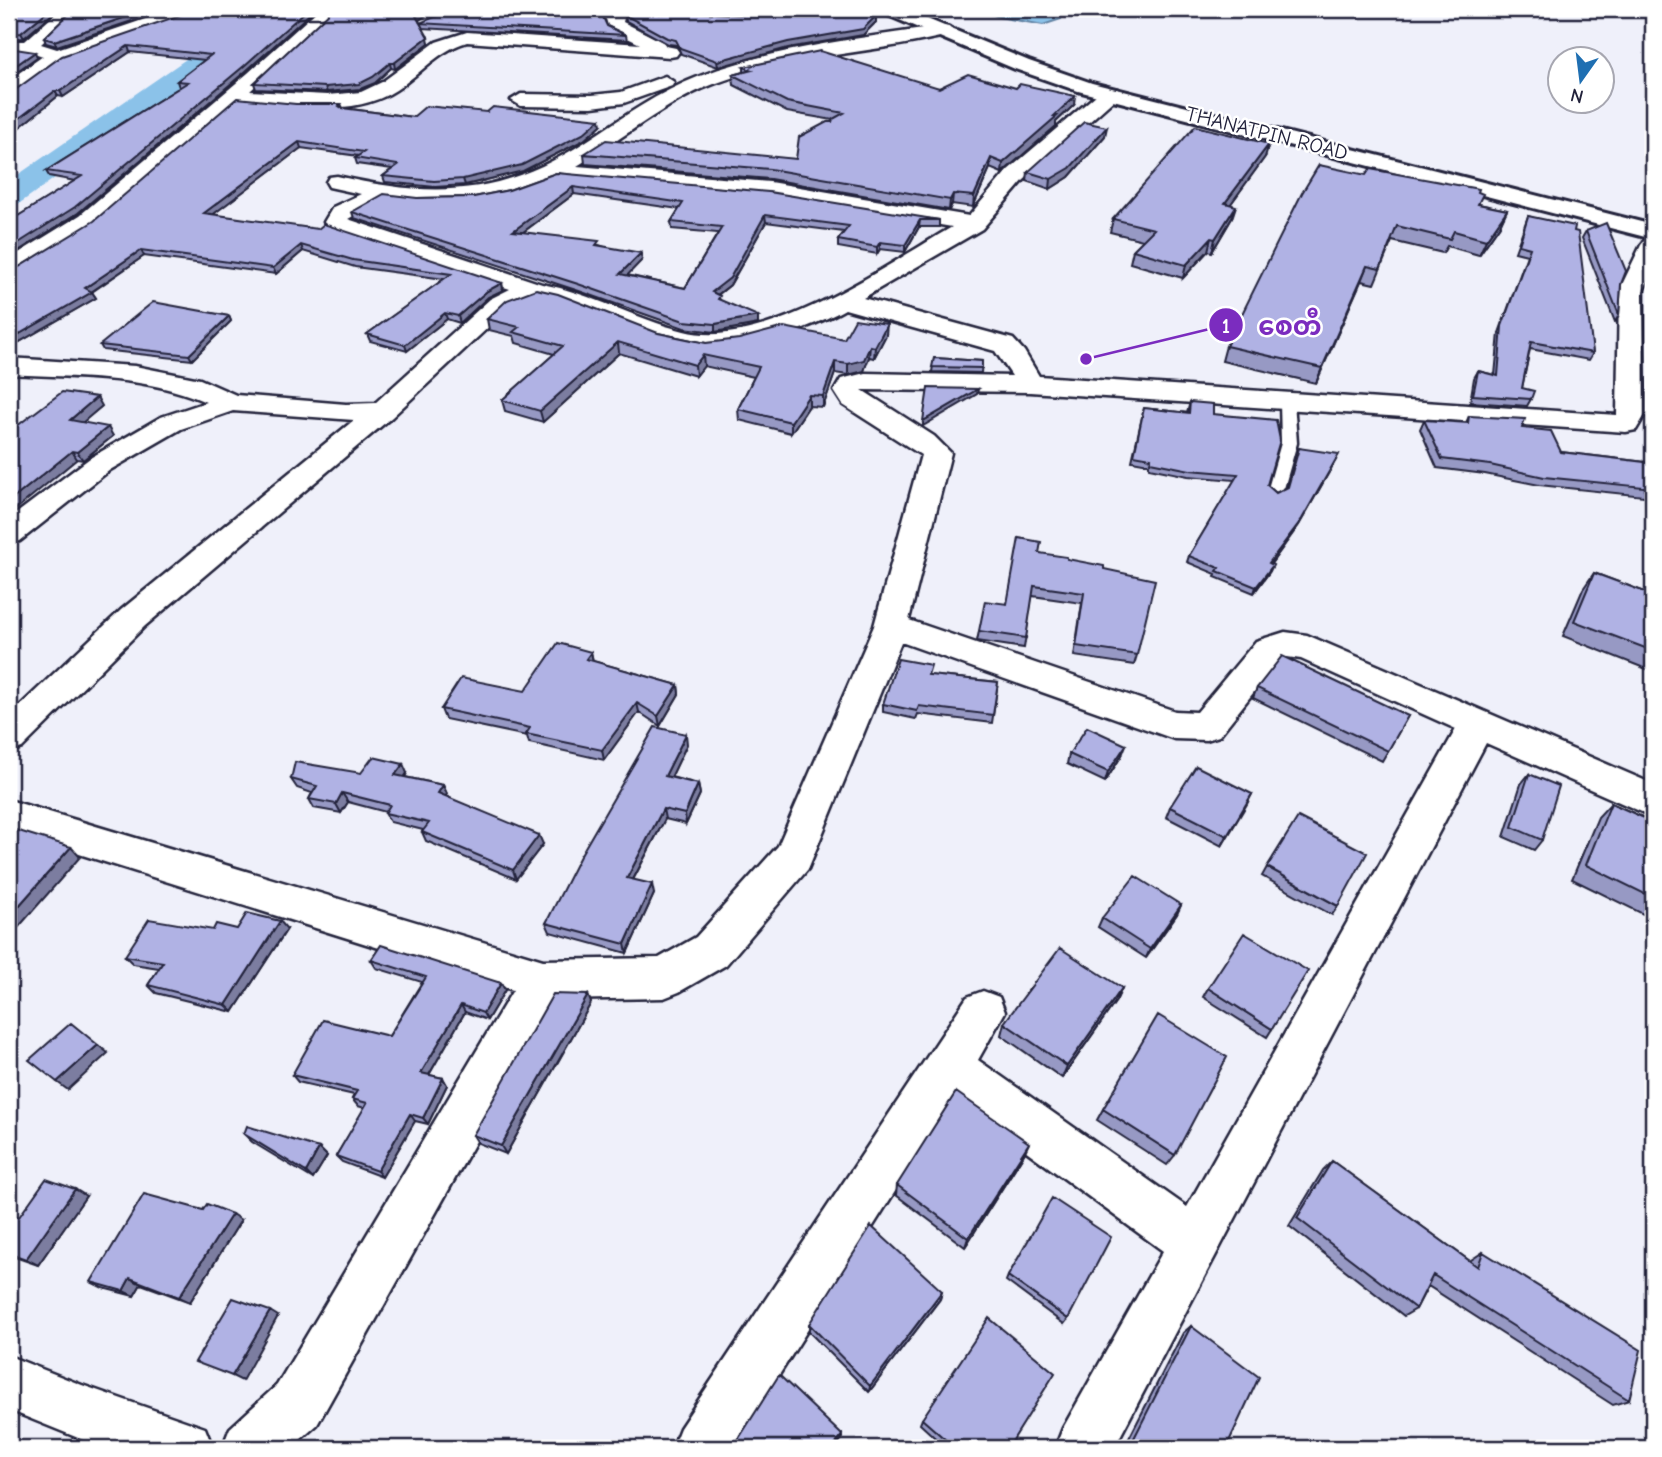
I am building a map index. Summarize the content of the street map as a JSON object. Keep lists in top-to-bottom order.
{
  "streets": {
    "main road": ["THANATPIN ROAD"]
  },
  "places": ["စေတီ"],
  "north": "bottom"
}
